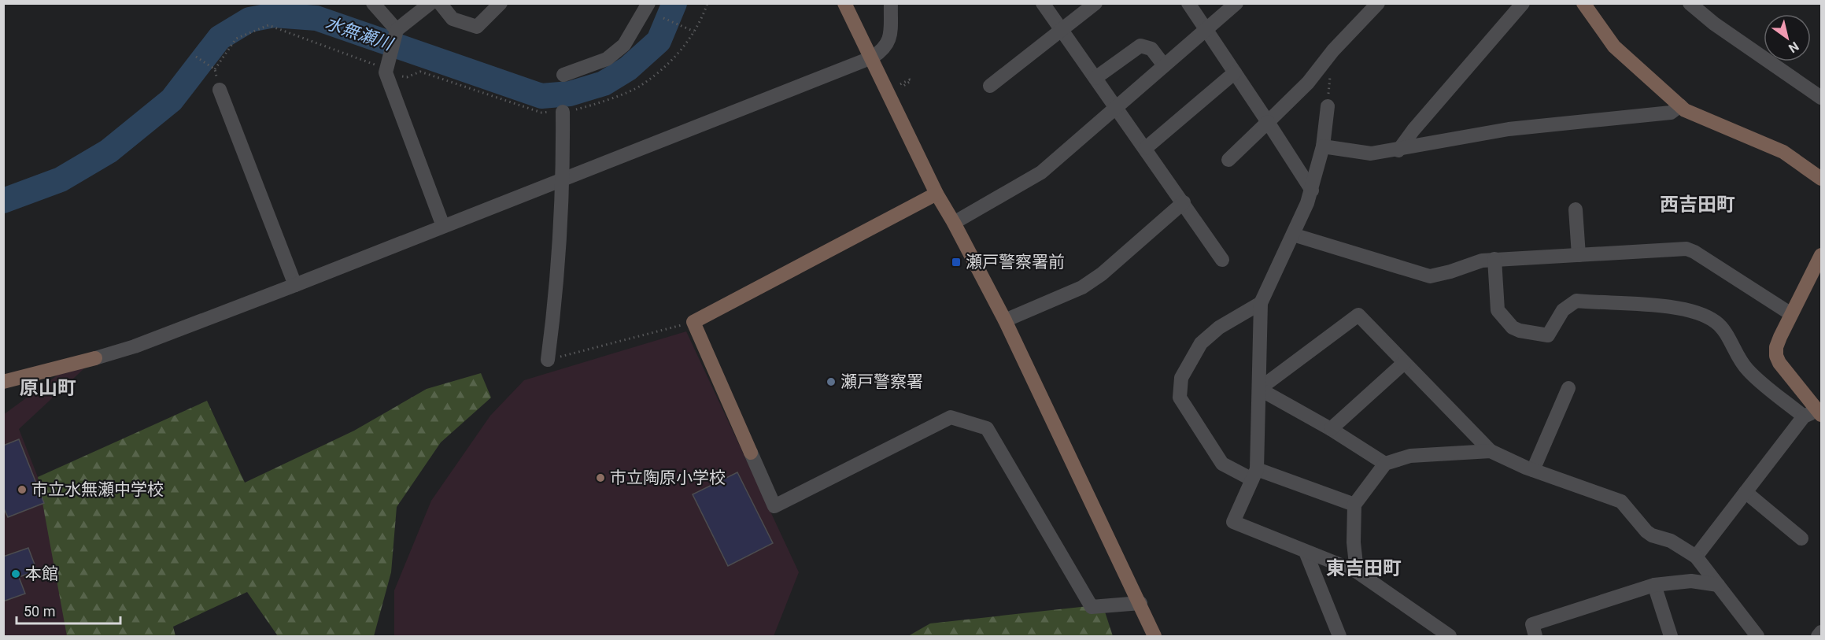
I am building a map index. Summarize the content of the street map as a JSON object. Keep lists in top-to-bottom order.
{
  "districts": ["西吉田町", "原山町", "東吉田町"],
  "water": ["水無瀬川"],
  "places": {
    "transit": ["瀬戸警察署前"],
    "other": [
      "瀬戸警察署",
      "市立陶原小学校",
      "市立水無瀬中学校",
      "本館"
    ]
  },
  "scale_bar": "50 m",
  "north": "bottom right"
}
